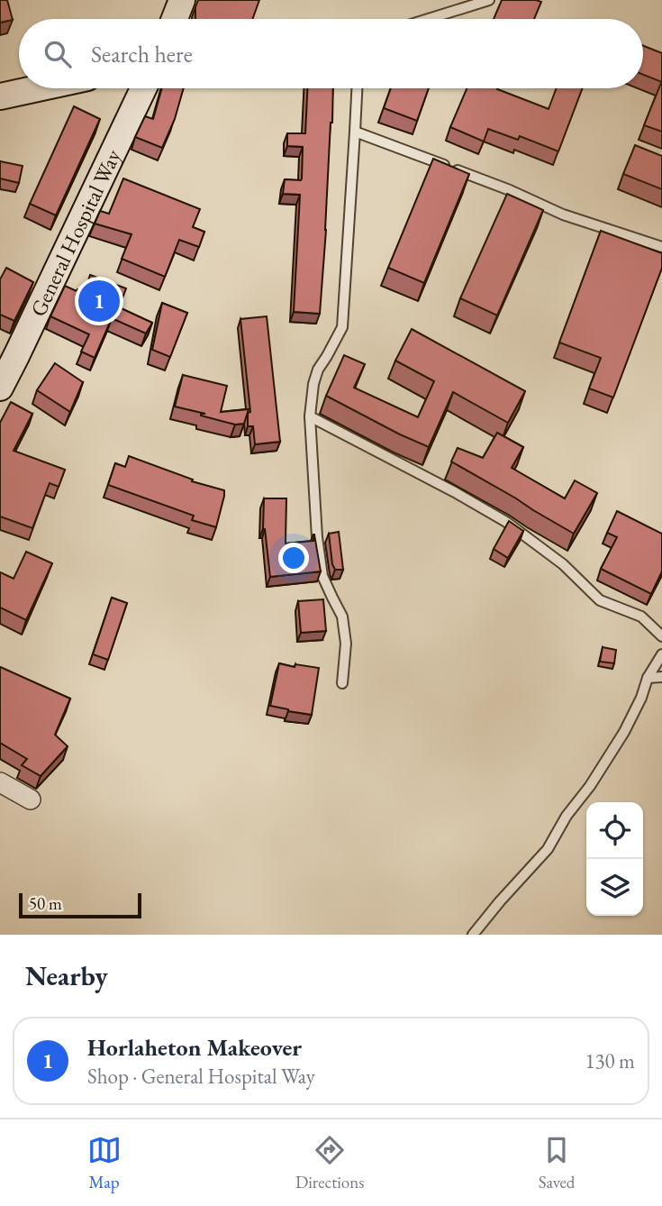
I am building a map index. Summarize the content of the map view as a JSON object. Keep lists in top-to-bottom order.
{
  "streets": {
    "main road": ["General Hospital Way"]
  },
  "scale_bar": "50 m",
  "page": {
    "search": "Search here",
    "pins": "1",
    "scale": "50 m",
    "heading": "Nearby",
    "list": [
      {
        "mark": "1",
        "name": "Horlaheton Makeover",
        "note": "Shop · General Hospital Way",
        "value": "130 m"
      }
    ],
    "nav": ["Map", "Directions", "Saved"]
  }
}
